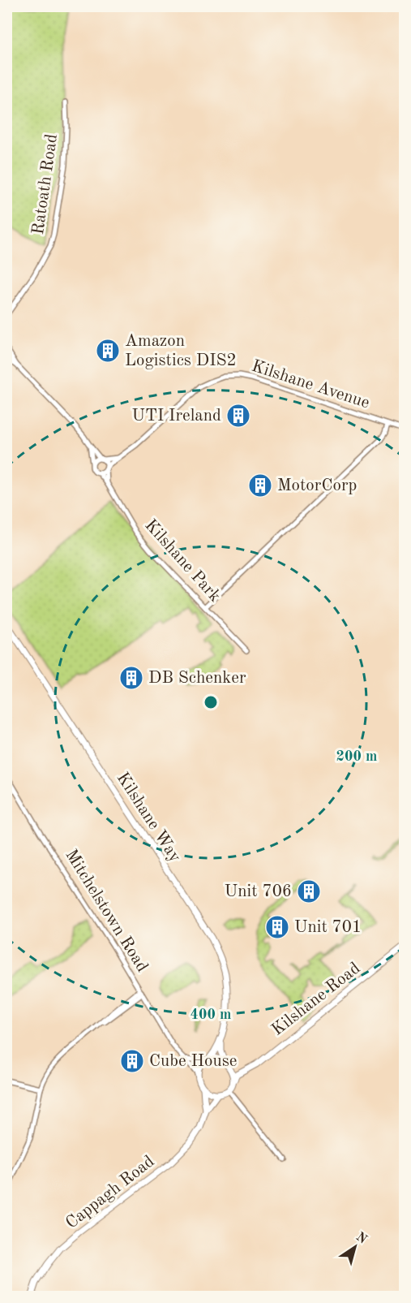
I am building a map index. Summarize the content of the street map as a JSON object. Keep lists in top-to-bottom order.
{
  "streets": {
    "street": [
      "Ratoath Road",
      "Kilshane Avenue",
      "Kilshane Park",
      "Kilshane Way",
      "Mitchelstown Road",
      "Kilshane Road",
      "Cappagh Road"
    ]
  },
  "crossings": [
    ["Kilshane Avenue", "Kilshane Park"],
    ["Kilshane Way", "Mitchelstown Road"],
    ["Kilshane Way", "Kilshane Road"],
    ["Kilshane Way", "Cappagh Road"],
    ["Mitchelstown Road", "Kilshane Road"],
    ["Mitchelstown Road", "Cappagh Road"],
    ["Kilshane Road", "Cappagh Road"]
  ],
  "places": {
    "building": [
      "Amazon Logistics DIS2",
      "UTI Ireland",
      "MotorCorp",
      "DB Schenker",
      "Unit 706",
      "Unit 701",
      "Cube House"
    ]
  },
  "north": "top right",
  "rings": ["200 m", "400 m"]
}
